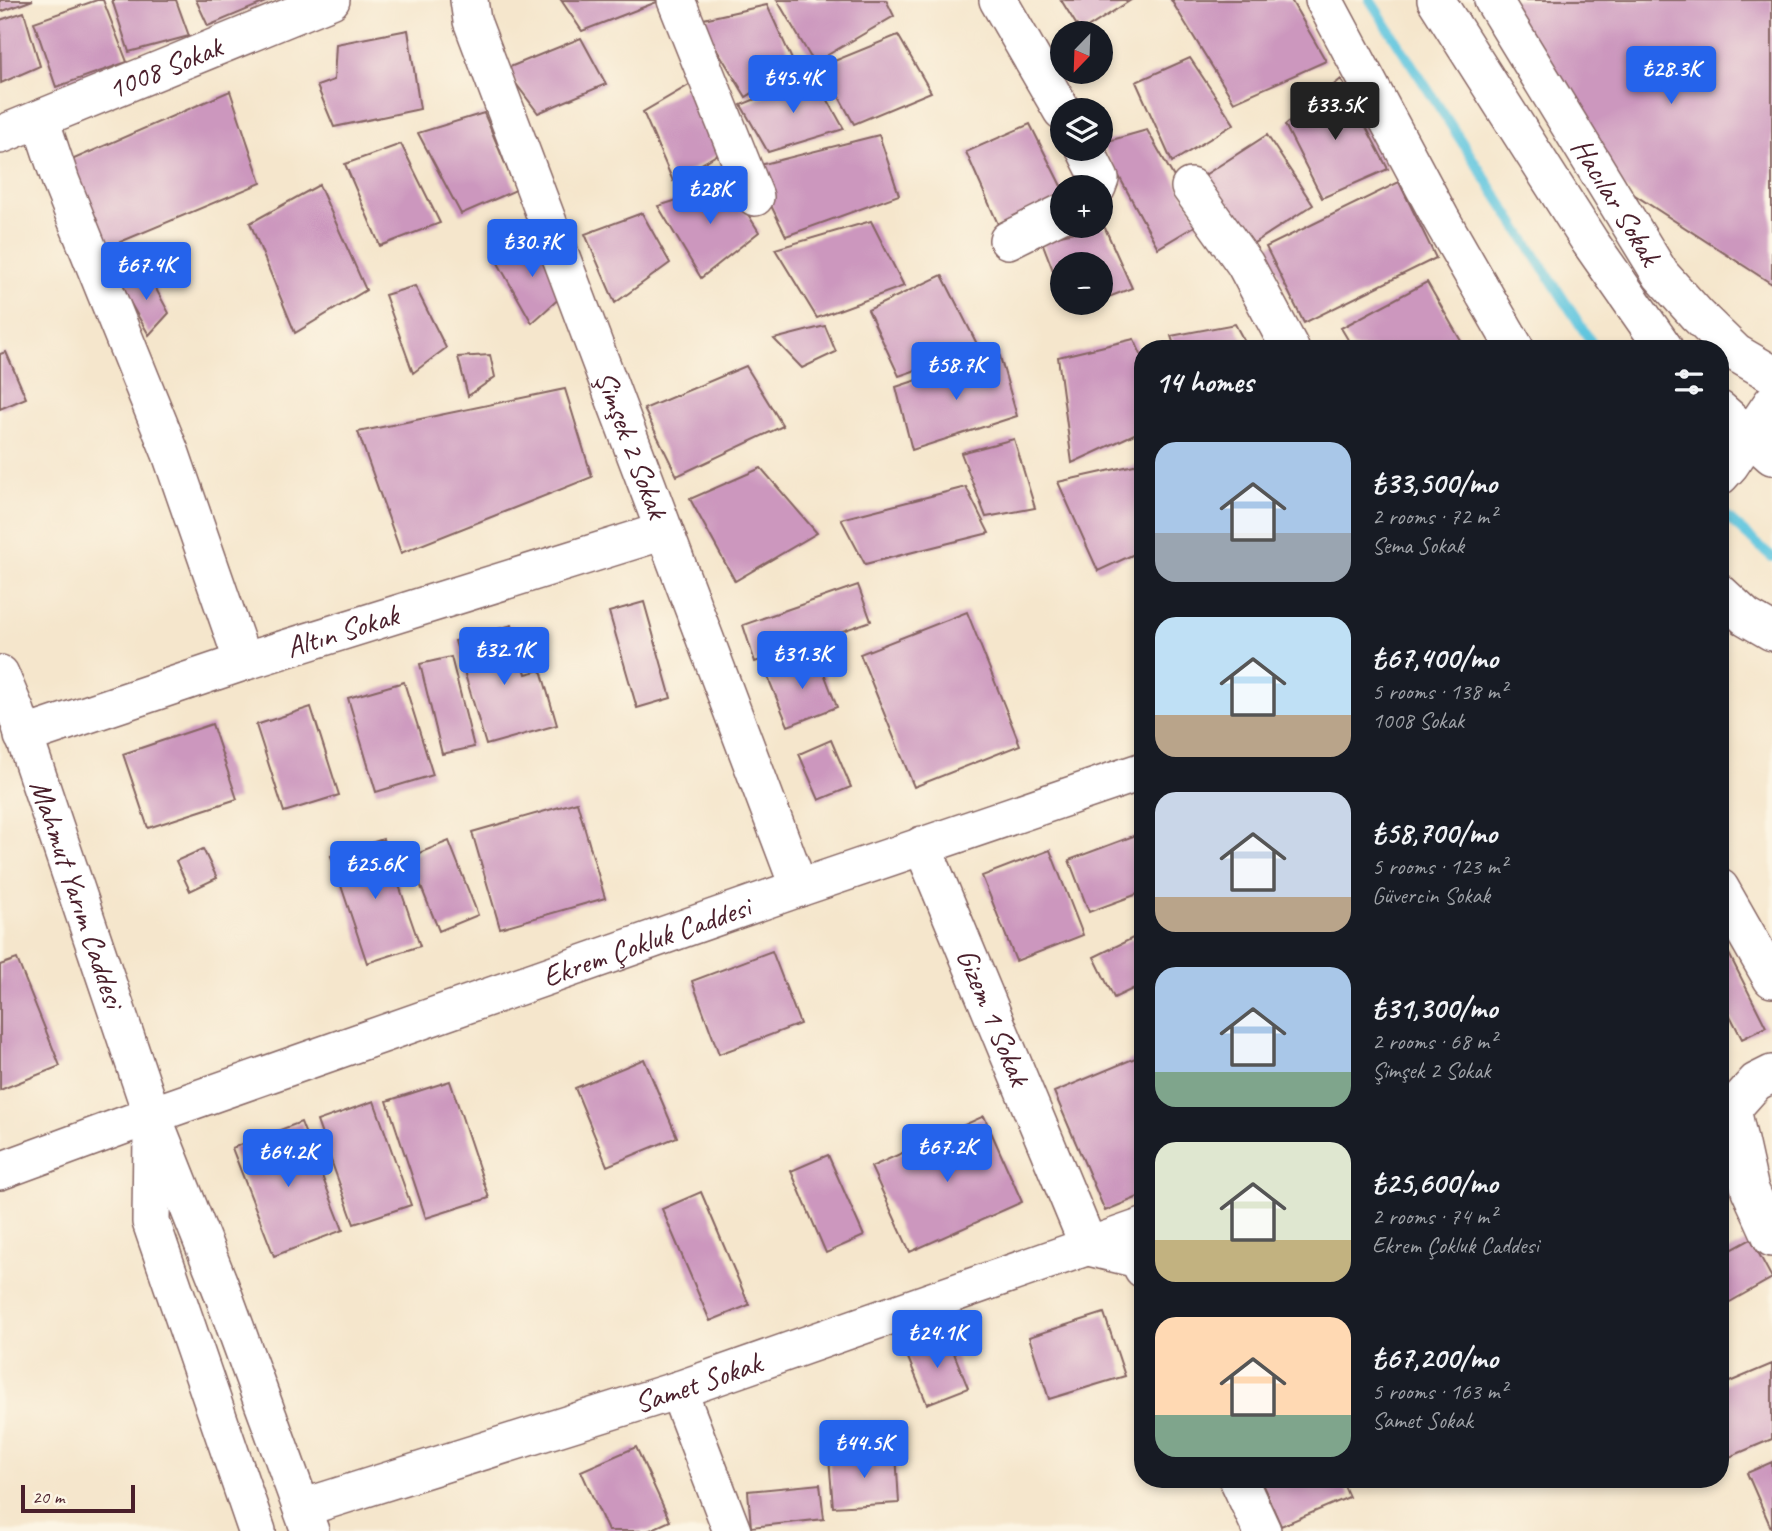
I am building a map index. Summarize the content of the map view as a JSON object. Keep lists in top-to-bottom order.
{
  "streets": {
    "street": [
      "1008 Sokak",
      "Hacılar Sokak",
      "Şimşek 2 Sokak",
      "Altın Sokak",
      "Mahmut Yarım Caddesi",
      "Ekrem Çokluk Caddesi",
      "Gizem 1 Sokak",
      "Samet Sokak"
    ]
  },
  "crossings": [
    ["Şimşek 2 Sokak", "Altın Sokak"],
    ["Şimşek 2 Sokak", "Ekrem Çokluk Caddesi"],
    ["Altın Sokak", "Mahmut Yarım Caddesi"],
    ["Mahmut Yarım Caddesi", "Ekrem Çokluk Caddesi"],
    ["Mahmut Yarım Caddesi", "Samet Sokak"],
    ["Ekrem Çokluk Caddesi", "Gizem 1 Sokak"],
    ["Gizem 1 Sokak", "Samet Sokak"]
  ],
  "scale_bar": "20 m",
  "north": "bottom left",
  "page": {
    "map_buttons": ["+", "−"],
    "price": [
      "₺28.3K",
      "₺45.4K",
      "₺33.5K",
      "₺28K",
      "₺30.7K",
      "₺67.4K",
      "₺58.7K",
      "₺32.1K",
      "₺31.3K",
      "₺25.6K",
      "₺67.2K",
      "₺64.2K",
      "₺24.1K",
      "₺44.5K"
    ],
    "heading": "14 homes",
    "list": [
      {
        "name": "₺33,500/mo",
        "note": "2 rooms · 72 m² · Sema Sokak"
      },
      {
        "name": "₺67,400/mo",
        "note": "5 rooms · 138 m² · 1008 Sokak"
      },
      {
        "name": "₺58,700/mo",
        "note": "5 rooms · 123 m² · Güvercin Sokak"
      },
      {
        "name": "₺31,300/mo",
        "note": "2 rooms · 68 m² · Şimşek 2 Sokak"
      },
      {
        "name": "₺25,600/mo",
        "note": "2 rooms · 74 m² · Ekrem Çokluk Caddesi"
      },
      {
        "name": "₺67,200/mo",
        "note": "5 rooms · 163 m² · Samet Sokak"
      }
    ],
    "scale": "20 m"
  }
}
